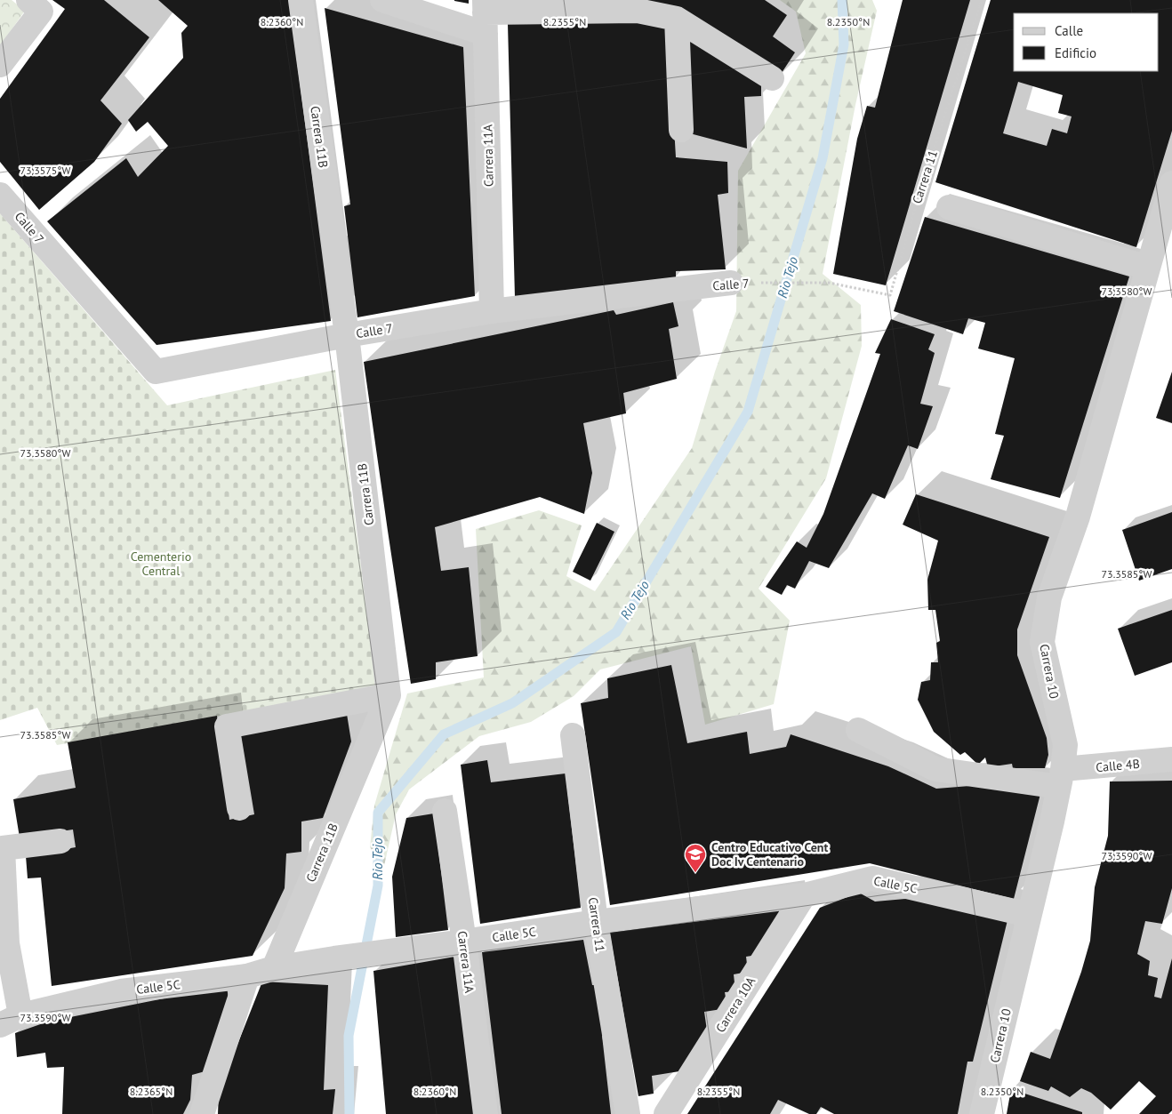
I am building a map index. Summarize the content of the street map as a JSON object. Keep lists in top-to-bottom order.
{
  "streets": {
    "street": [
      "Carrera 11B",
      "Carrera 11A",
      "Carrera 11",
      "Calle 7",
      "Carrera 10",
      "Calle 4B",
      "Calle 5C",
      "Carrera 10A"
    ]
  },
  "crossings": [
    ["Carrera 11B", "Calle 7"],
    ["Carrera 11B", "Calle 5C"],
    ["Carrera 11A", "Calle 7"],
    ["Carrera 11A", "Calle 5C"],
    ["Carrera 11", "Calle 7"],
    ["Carrera 11", "Calle 5C"],
    ["Carrera 10", "Calle 4B"],
    ["Carrera 10", "Calle 5C"],
    ["Calle 5C", "Carrera 10A"]
  ],
  "water": ["Rio Tejo"],
  "parks": ["Cementerio Central"],
  "places": {
    "school or university": ["Centro Educativo Cent Doc Iv Centenario"]
  },
  "legend": ["Calle", "Edificio"],
  "coordinates": [
    "8.2360°N",
    "8.2355°N",
    "8.2350°N",
    "73.3575°W",
    "73.3580°W",
    "73.3585°W",
    "73.3590°W",
    "8.2365°N"
  ]
}
